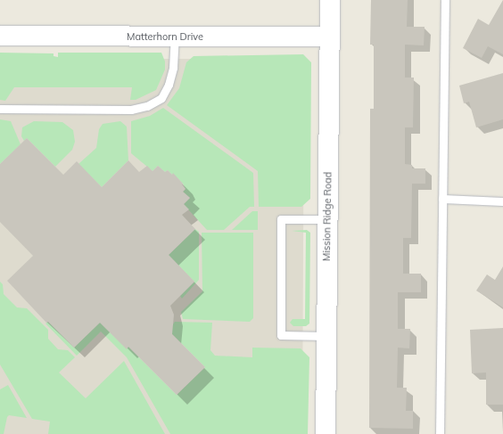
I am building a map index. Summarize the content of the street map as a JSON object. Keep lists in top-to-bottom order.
{
  "streets": {
    "street": ["Matterhorn Drive", "Mission Ridge Road"]
  },
  "crossings": [
    ["Matterhorn Drive", "Mission Ridge Road"]
  ]
}
